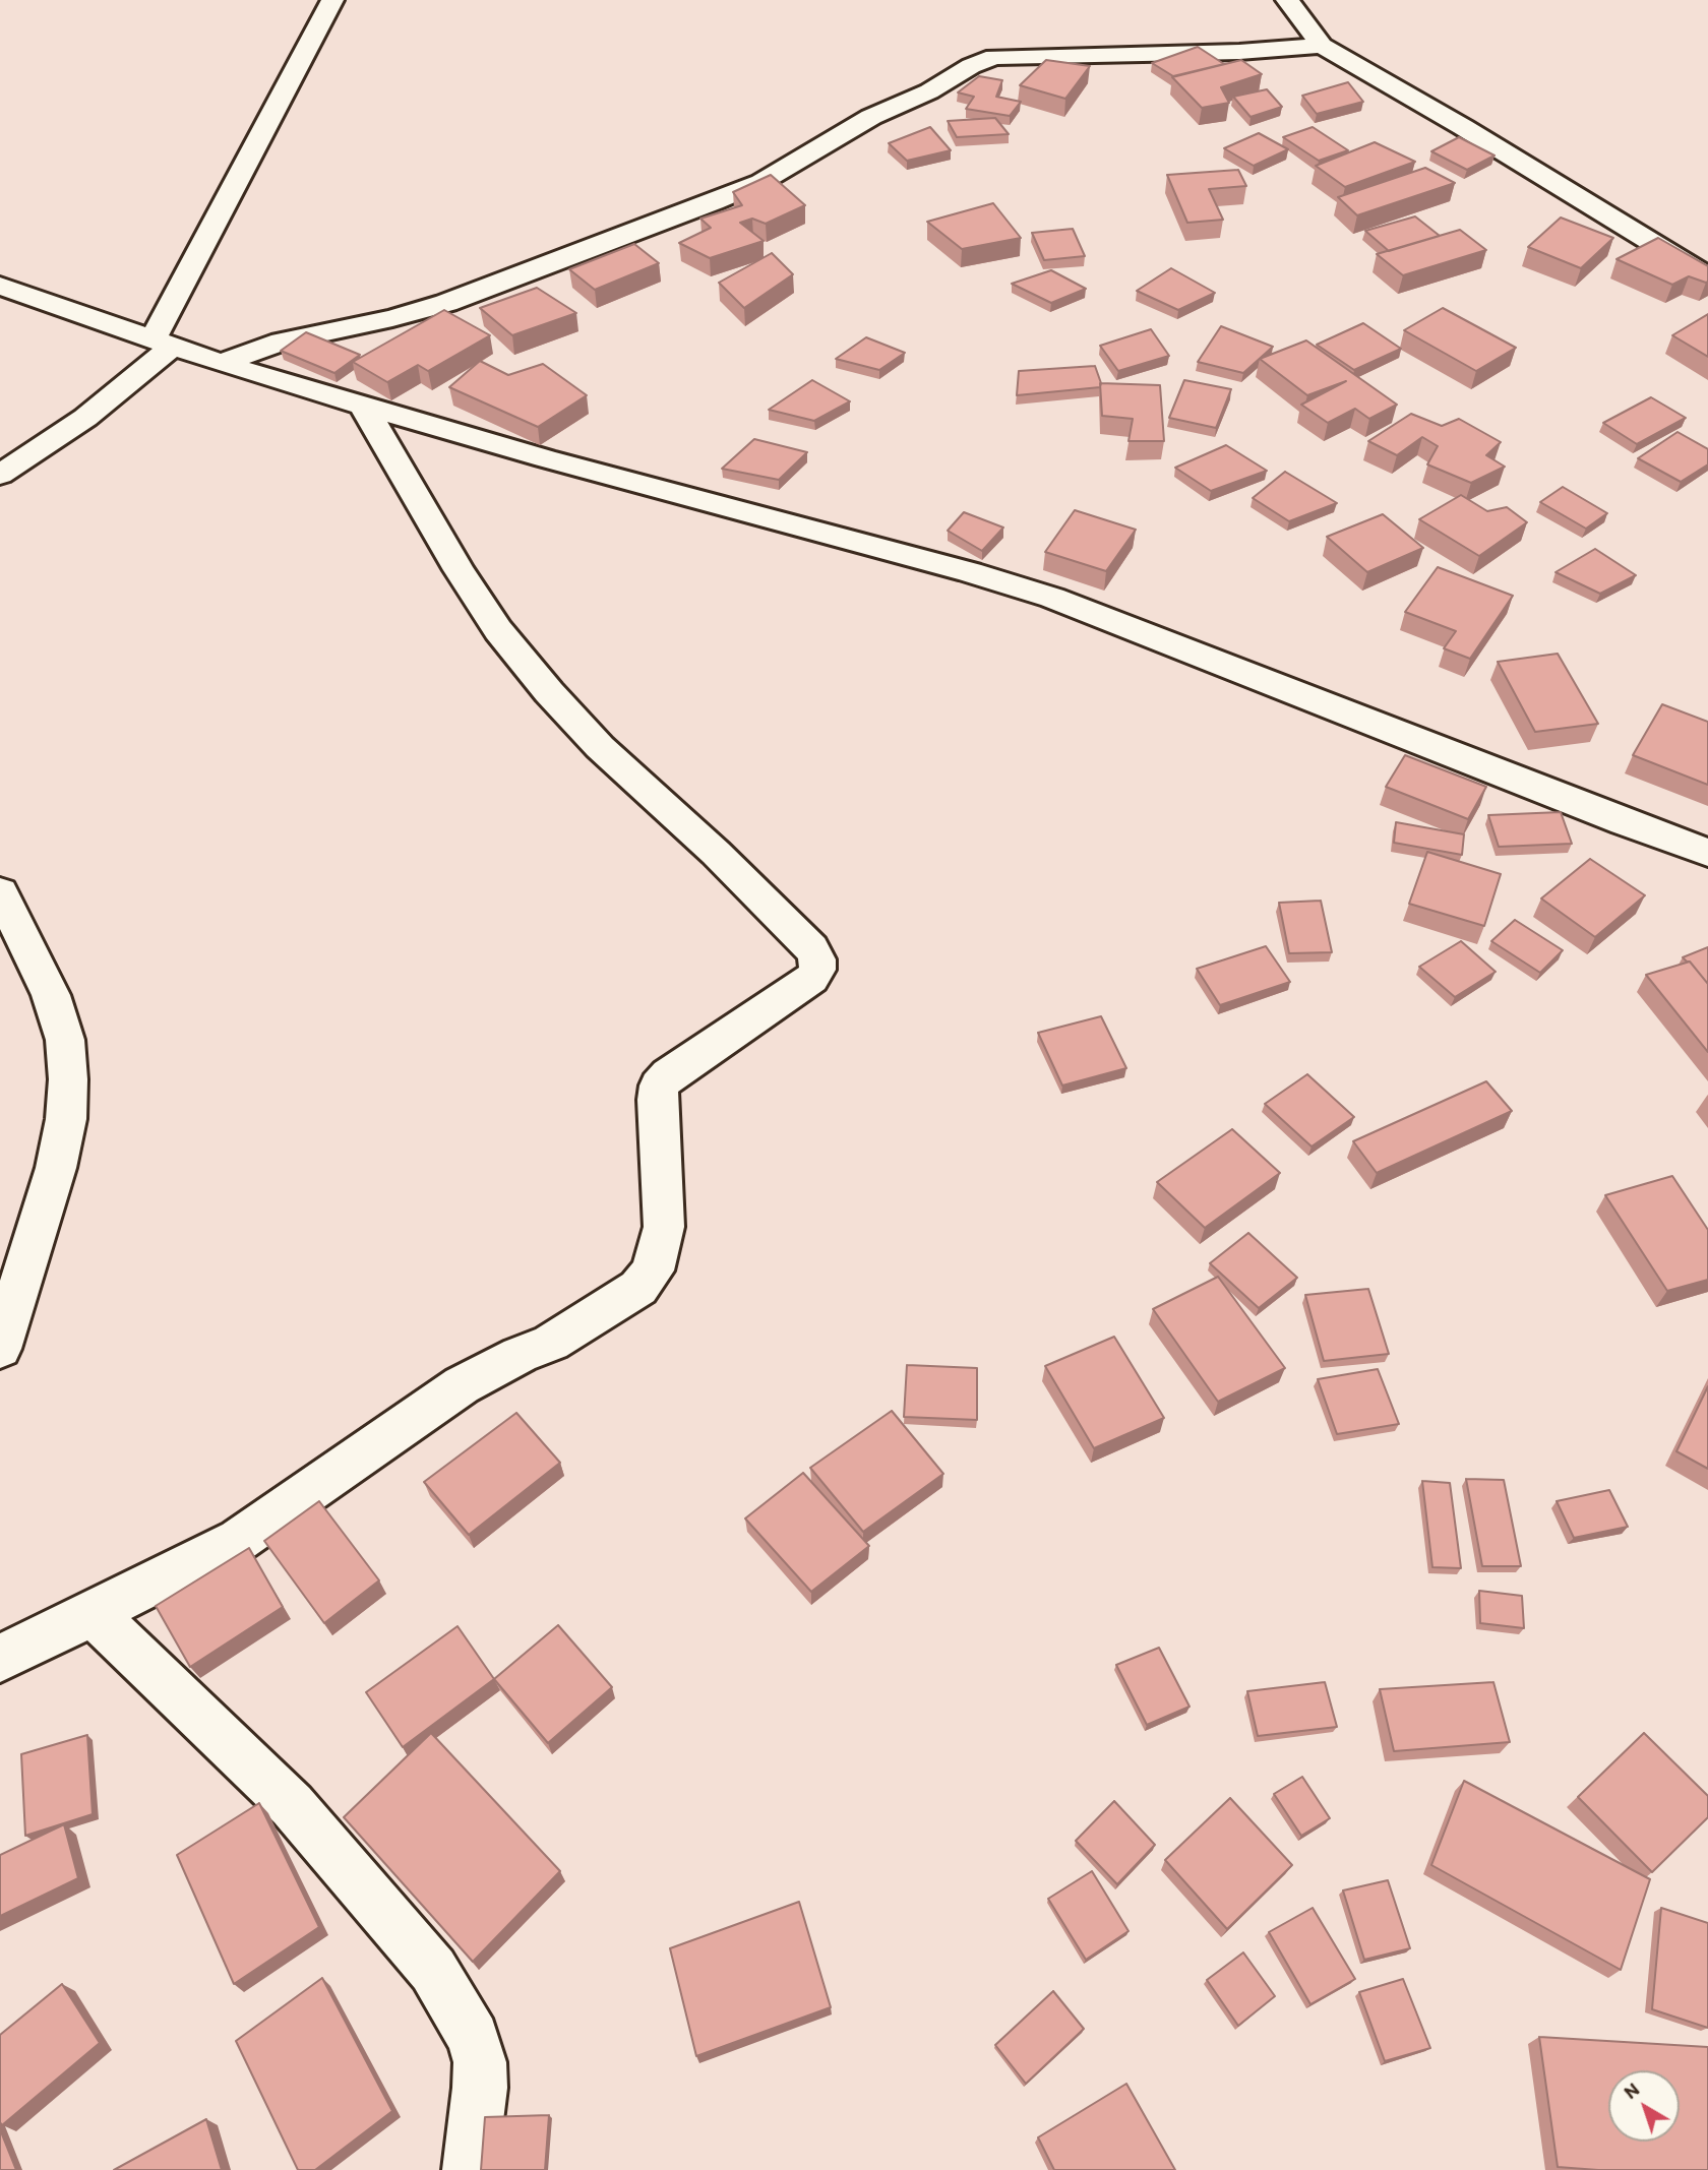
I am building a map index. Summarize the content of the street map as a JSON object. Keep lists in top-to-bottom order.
{
  "north": "top left"
}
